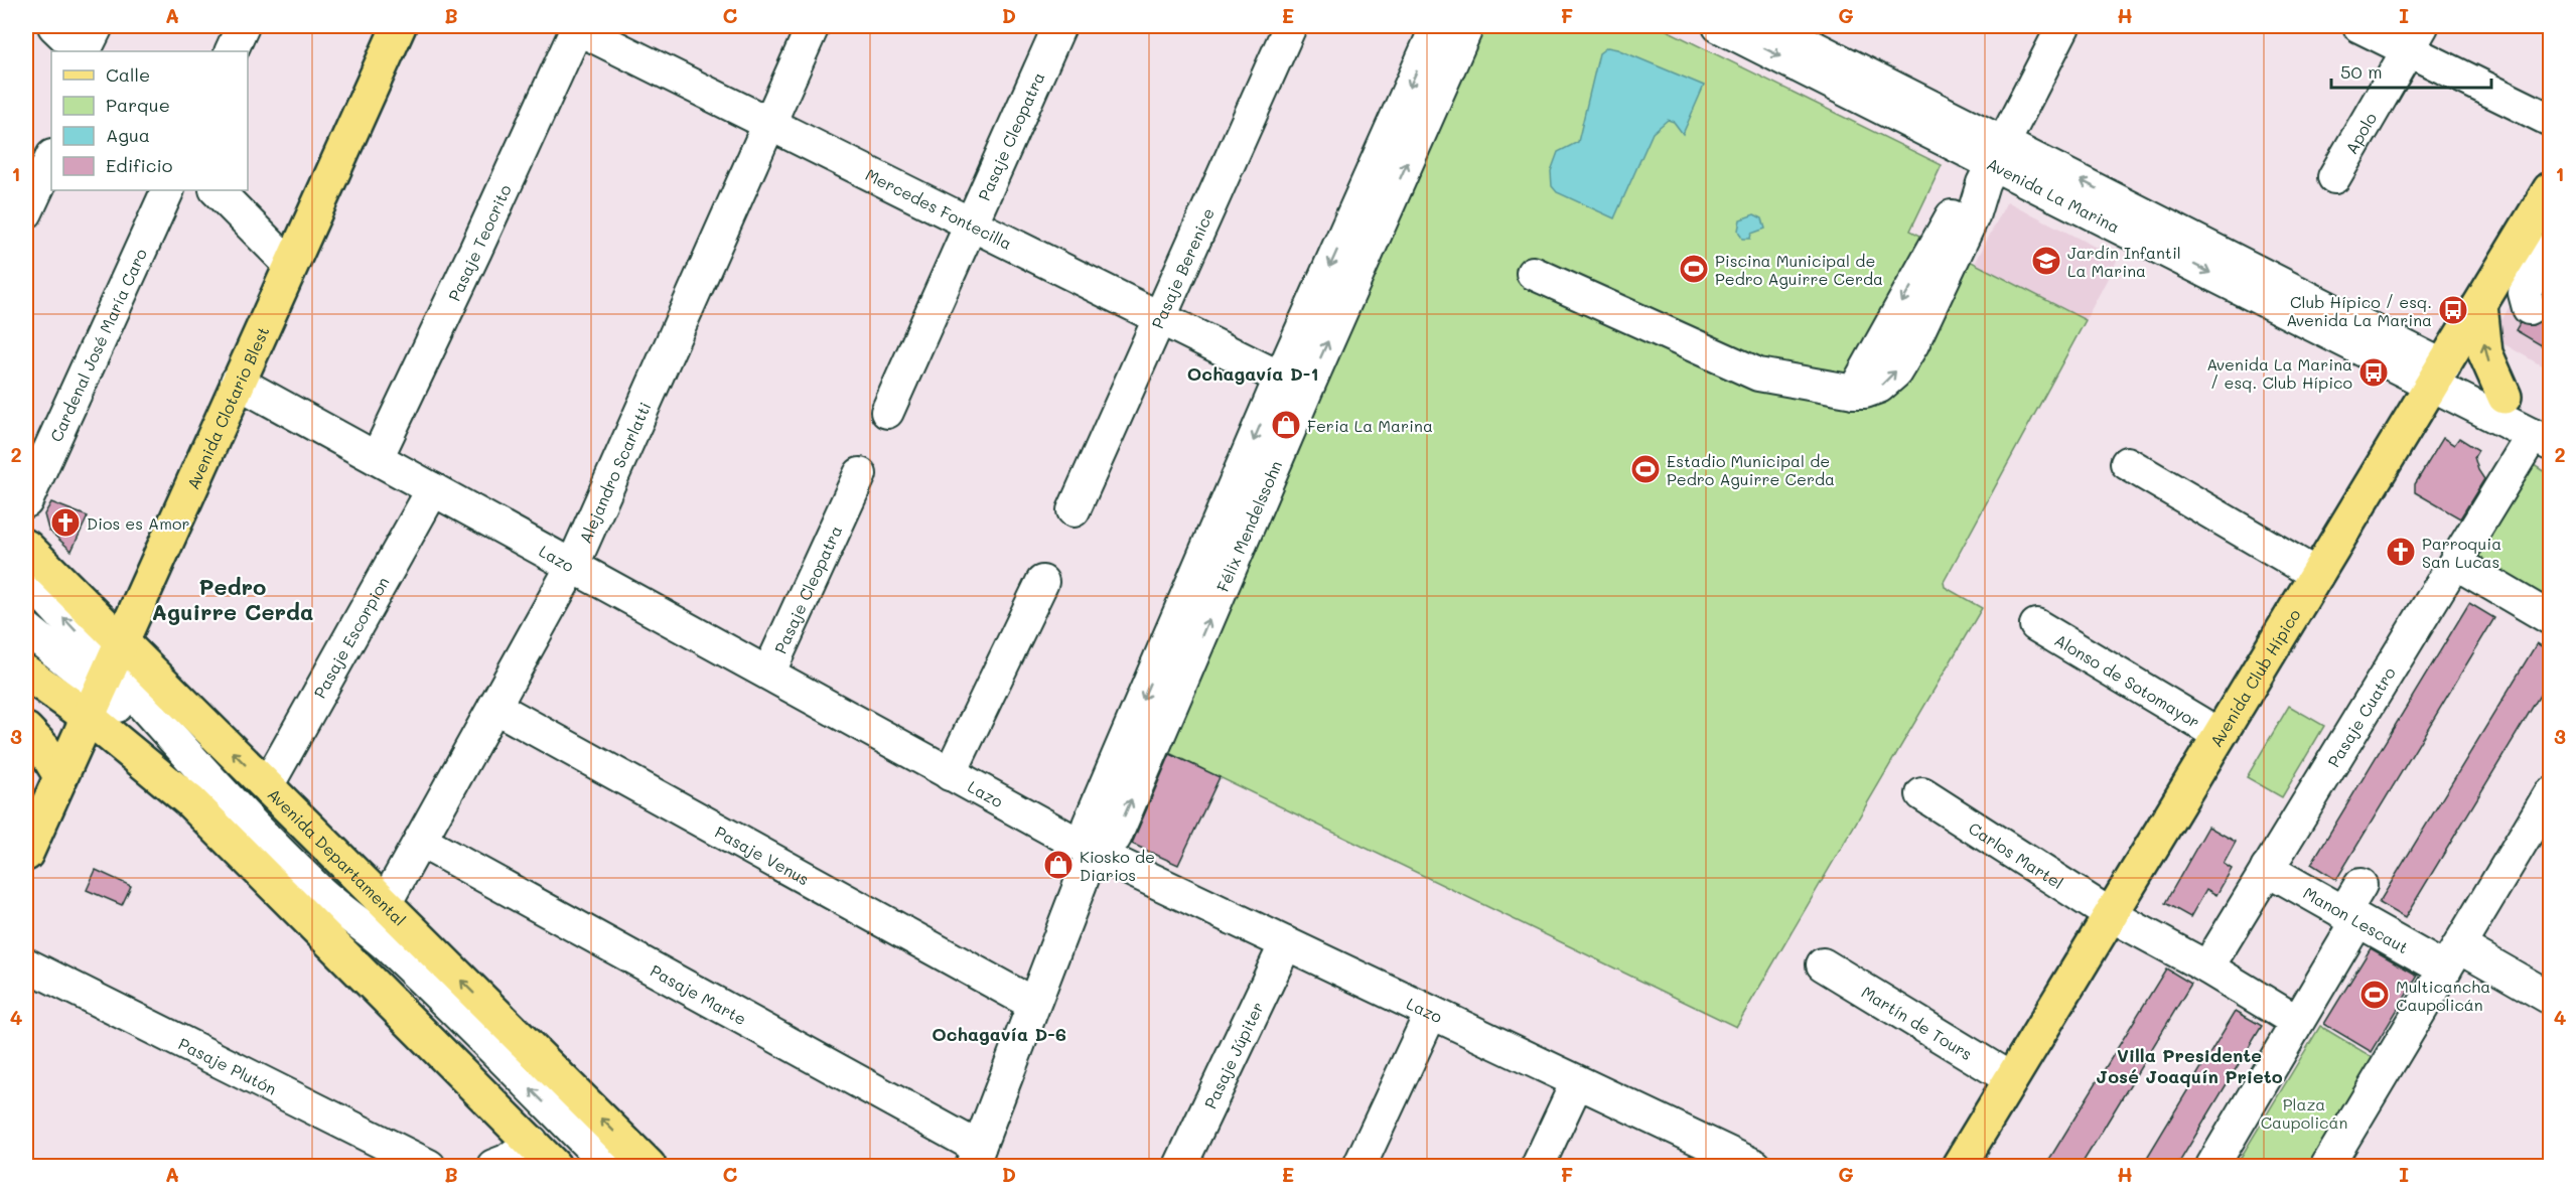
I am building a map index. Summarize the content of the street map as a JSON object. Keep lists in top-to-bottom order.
{
  "streets": {
    "main road": ["Avenida Clotario Blest", "Avenida Club Hípico", "Avenida Departamental"],
    "street": [
      "Apolo",
      "Pasaje Cleopatra",
      "Avenida La Marina",
      "Mercedes Fontecilla",
      "Pasaje Teocrito",
      "Pasaje Berenice",
      "Cardenal José María Caro",
      "Alejandro Scarlatti",
      "Félix Mendelssohn",
      "Lazo",
      "Pasaje Escorpion",
      "Alonso de Sotomayor",
      "Pasaje Cuatro",
      "Carlos Martel",
      "Pasaje Venus",
      "Manon Lescaut",
      "Pasaje Marte",
      "Martín de Tours",
      "Pasaje Júpiter",
      "Pasaje Plutón"
    ]
  },
  "crossings": [
    ["Pasaje Cleopatra", "Mercedes Fontecilla"],
    ["Pasaje Cleopatra", "Lazo"],
    ["Avenida La Marina", "Avenida Club Hípico"],
    ["Avenida La Marina", "Pasaje Cuatro"],
    ["Mercedes Fontecilla", "Pasaje Teocrito"],
    ["Mercedes Fontecilla", "Pasaje Berenice"],
    ["Mercedes Fontecilla", "Alejandro Scarlatti"],
    ["Mercedes Fontecilla", "Félix Mendelssohn"],
    ["Pasaje Teocrito", "Lazo"],
    ["Avenida Clotario Blest", "Lazo"],
    ["Avenida Clotario Blest", "Avenida Departamental"],
    ["Alejandro Scarlatti", "Lazo"],
    ["Alejandro Scarlatti", "Pasaje Venus"],
    ["Alejandro Scarlatti", "Avenida Departamental"],
    ["Alejandro Scarlatti", "Pasaje Marte"],
    ["Félix Mendelssohn", "Lazo"],
    ["Félix Mendelssohn", "Pasaje Venus"],
    ["Félix Mendelssohn", "Pasaje Marte"],
    ["Lazo", "Pasaje Escorpion"],
    ["Lazo", "Pasaje Júpiter"],
    ["Pasaje Escorpion", "Avenida Departamental"],
    ["Avenida Club Hípico", "Alonso de Sotomayor"],
    ["Avenida Club Hípico", "Carlos Martel"],
    ["Avenida Club Hípico", "Martín de Tours"],
    ["Pasaje Cuatro", "Carlos Martel"],
    ["Pasaje Cuatro", "Manon Lescaut"]
  ],
  "districts": [
    "Ochagavía D-1",
    "Pedro Aguirre Cerda",
    "Ochagavía D-6",
    "Villa Presidente José Joaquín Prieto"
  ],
  "parks": ["Plaza Caupolicán"],
  "places": {
    "school or university": ["Jardín Infantil La Marina"],
    "sports": ["Piscina Municipal de Pedro Aguirre Cerda", "Estadio Municipal de Pedro Aguirre Cerda", "Multicancha Caupolicán"],
    "bus stop": ["Club Hípico / esq. Avenida La Marina", "Avenida La Marina / esq. Club Hípico"],
    "shop": ["Feria La Marina", "Kiosko de Diarios"],
    "church": ["Dios es Amor", "Parroquia San Lucas"]
  },
  "legend": [
    "Calle",
    "Parque",
    "Agua",
    "Edificio"
  ],
  "scale_bar": "50 m",
  "grid": {
    "columns": [
      "A",
      "B",
      "C",
      "D",
      "E",
      "F",
      "G",
      "H",
      "I"
    ],
    "rows": [
      "1",
      "2",
      "3",
      "4"
    ]
  }
}
